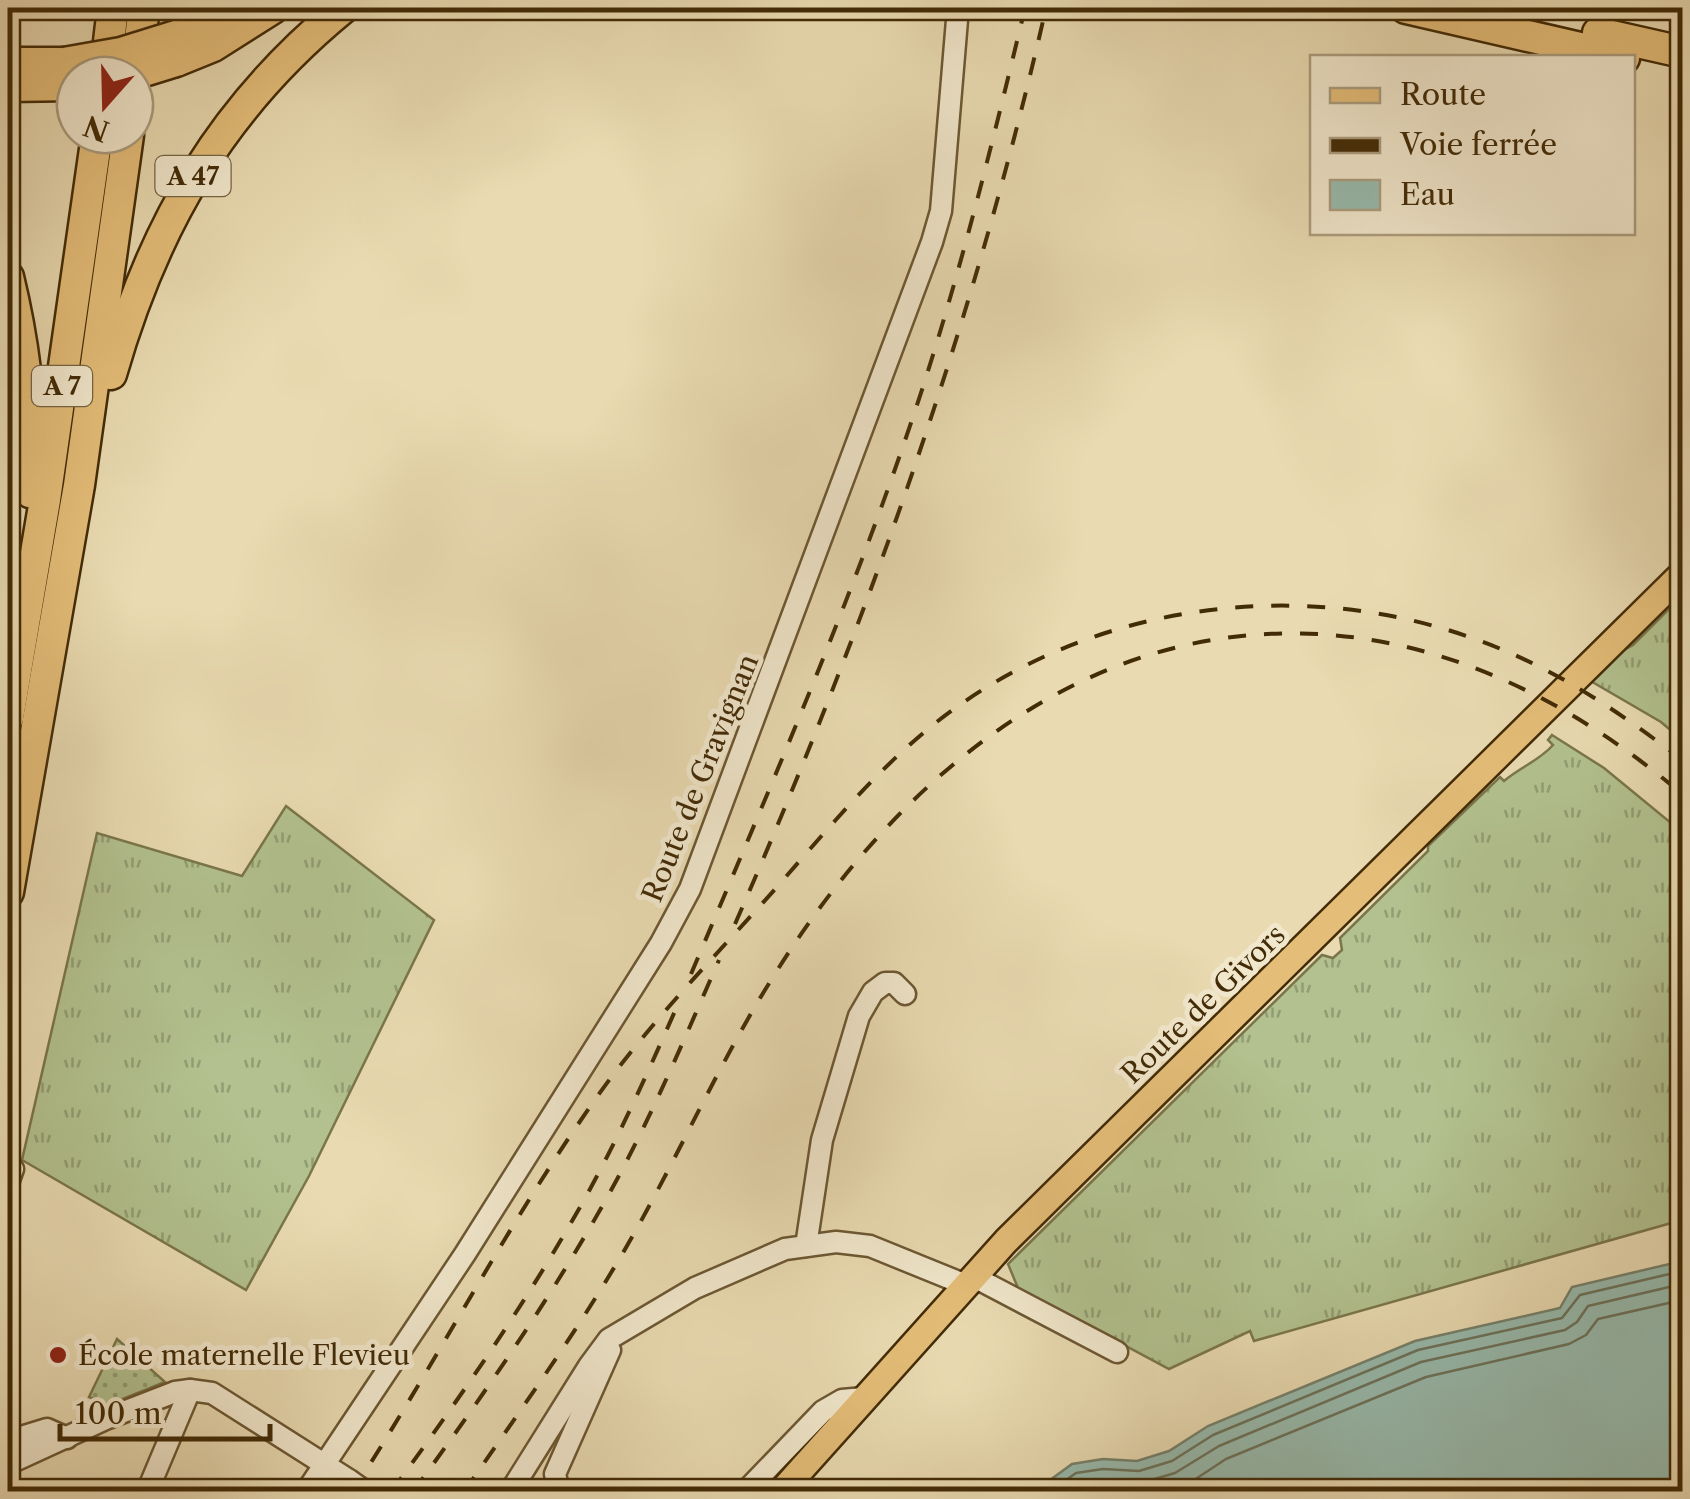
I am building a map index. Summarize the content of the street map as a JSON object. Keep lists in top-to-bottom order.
{
  "streets": {
    "highway": ["A 47", "A 7"],
    "main road": ["Route de Givors"],
    "street": ["Route de Gravignan"]
  },
  "crossings": [
    ["A 47", "A 7"]
  ],
  "places": ["École maternelle Flevieu"],
  "legend": ["Route", "Voie ferrée", "Eau"],
  "scale_bar": "100 m",
  "north": "bottom"
}
